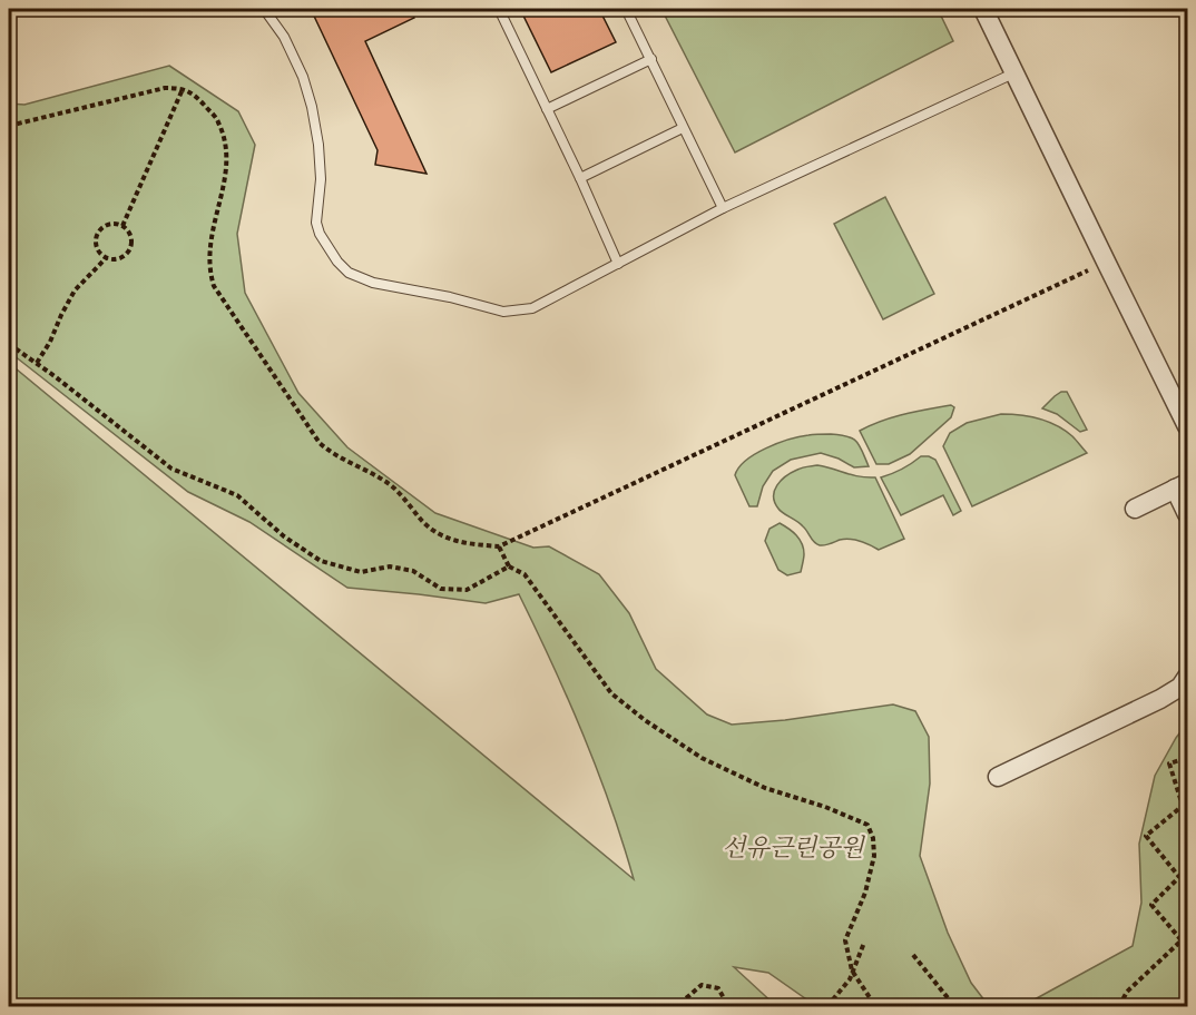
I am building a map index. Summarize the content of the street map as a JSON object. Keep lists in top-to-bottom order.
{
  "parks": ["선유근린공원"]
}
